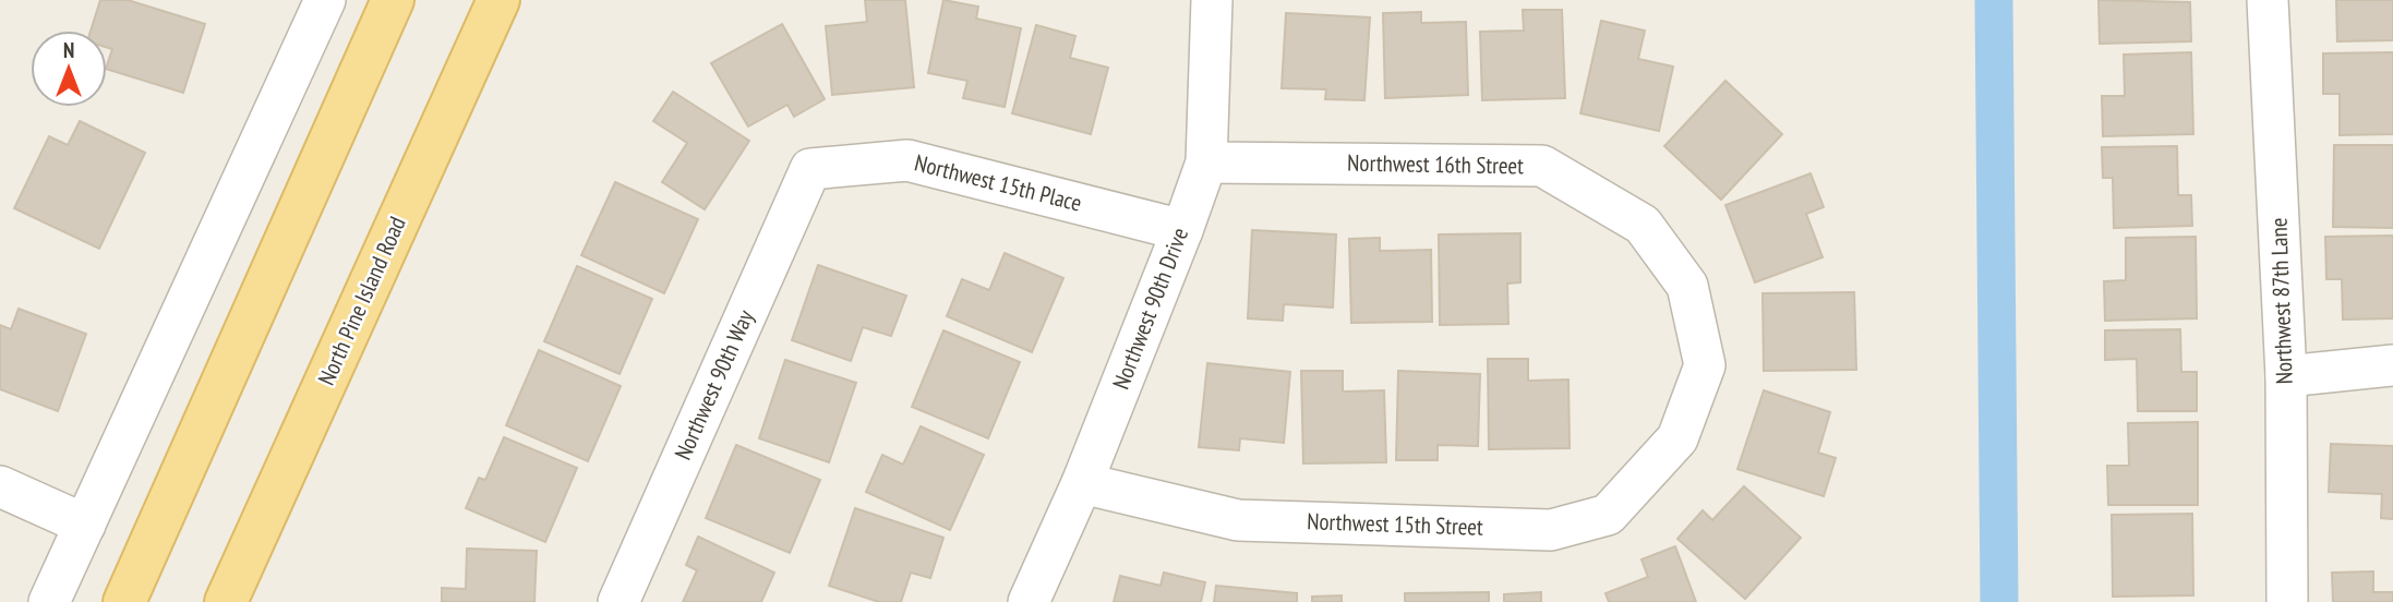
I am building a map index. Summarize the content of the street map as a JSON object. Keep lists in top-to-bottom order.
{
  "streets": {
    "main road": ["North Pine Island Road"],
    "street": [
      "Northwest 16th Street",
      "Northwest 15th Place",
      "Northwest 87th Lane",
      "Northwest 90th Drive",
      "Northwest 90th Way",
      "Northwest 15th Street"
    ]
  },
  "crossings": [
    ["Northwest 16th Street", "Northwest 90th Drive"],
    ["Northwest 16th Street", "Northwest 15th Street"],
    ["Northwest 15th Place", "Northwest 90th Drive"],
    ["Northwest 15th Place", "Northwest 90th Way"],
    ["Northwest 90th Drive", "Northwest 15th Street"]
  ],
  "north": "top"
}
